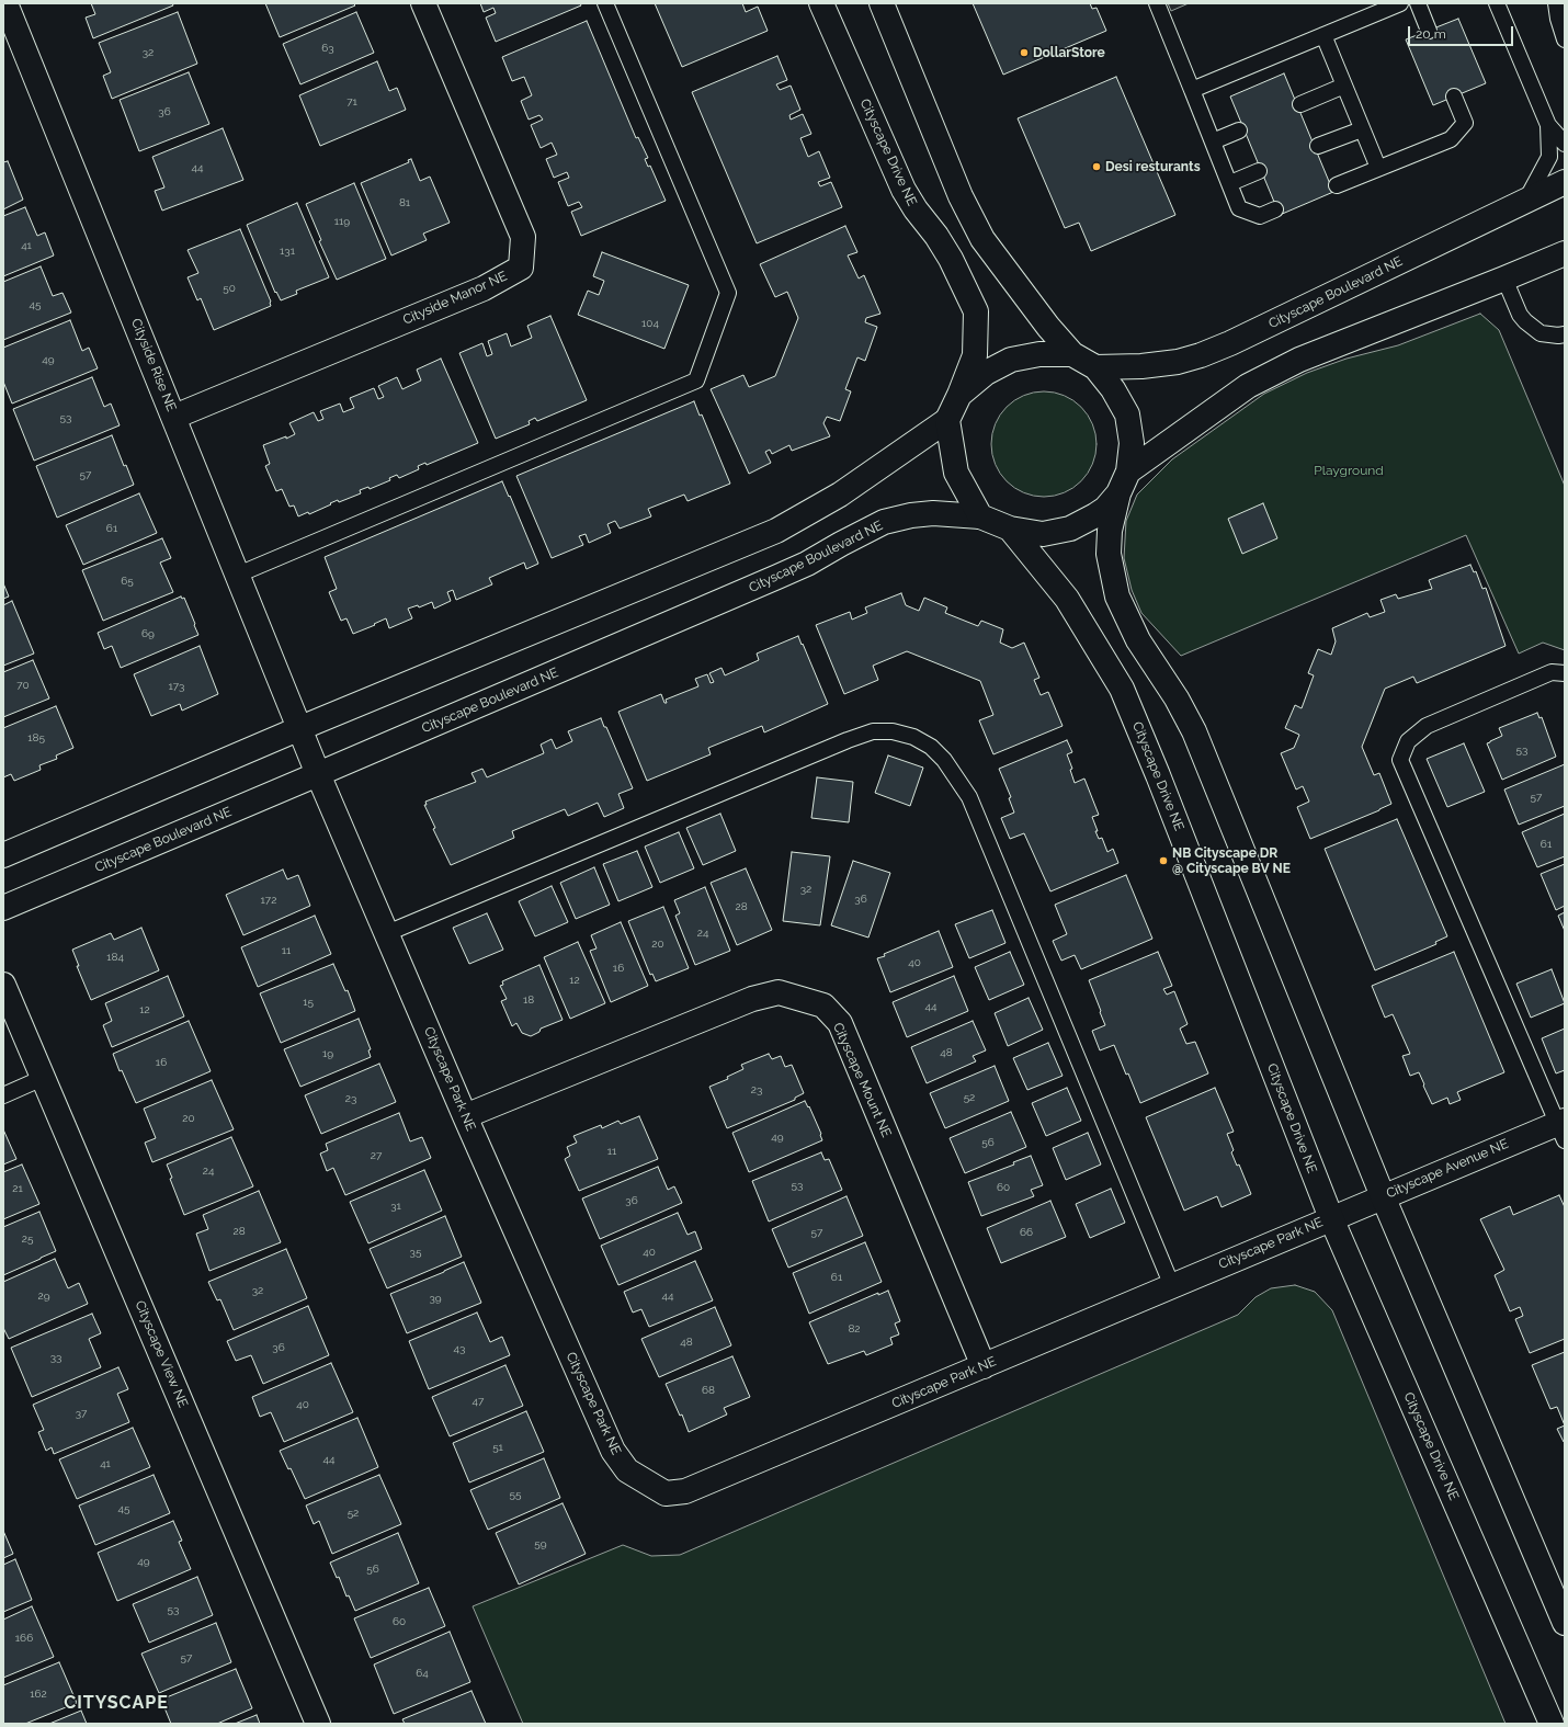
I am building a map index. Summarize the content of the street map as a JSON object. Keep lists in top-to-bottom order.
{
  "streets": {
    "street": [
      "Cityscape Drive NE",
      "Cityscape Boulevard NE",
      "Cityside Manor NE",
      "Cityside Rise NE",
      "Cityscape Park NE",
      "Cityscape Mount NE",
      "Cityscape Avenue NE",
      "Cityscape View NE"
    ]
  },
  "crossings": [
    ["Cityscape Drive NE", "Cityscape Boulevard NE"],
    ["Cityscape Drive NE", "Cityscape Park NE"],
    ["Cityscape Drive NE", "Cityscape Avenue NE"],
    ["Cityscape Boulevard NE", "Cityscape Park NE"],
    ["Cityside Manor NE", "Cityside Rise NE"],
    ["Cityside Rise NE", "Cityscape Park NE"],
    ["Cityscape Park NE", "Cityscape Mount NE"],
    ["Cityscape Park NE", "Cityscape Avenue NE"]
  ],
  "districts": ["CITYSCAPE"],
  "parks": ["Playground"],
  "places": ["DollarStore", "Desi resturants", "NB Cityscape DR @ Cityscape BV NE"],
  "house_numbers": [
    "63",
    "32",
    "71",
    "36",
    "44",
    "81",
    "119",
    "41",
    "131",
    "50",
    "45",
    "104",
    "49",
    "53",
    "57",
    "61",
    "65",
    "69",
    "70",
    "173",
    "185",
    "53",
    "57",
    "61",
    "32",
    "36",
    "172",
    "28",
    "24",
    "20",
    "11",
    "184",
    "40",
    "16",
    "12",
    "18",
    "15",
    "44",
    "12",
    "48",
    "19",
    "16",
    "23",
    "52",
    "23",
    "20",
    "49",
    "56",
    "11",
    "27",
    "24",
    "53",
    "60",
    "21",
    "36",
    "31",
    "28",
    "57",
    "66",
    "25",
    "35",
    "40",
    "61",
    "32",
    "29",
    "44",
    "39",
    "82",
    "48",
    "36",
    "43",
    "33",
    "68",
    "47",
    "40",
    "37",
    "51",
    "44",
    "41",
    "55",
    "45",
    "52",
    "59",
    "49",
    "56",
    "53",
    "60",
    "166",
    "57",
    "64",
    "162"
  ],
  "scale_bar": "20 m"
}
